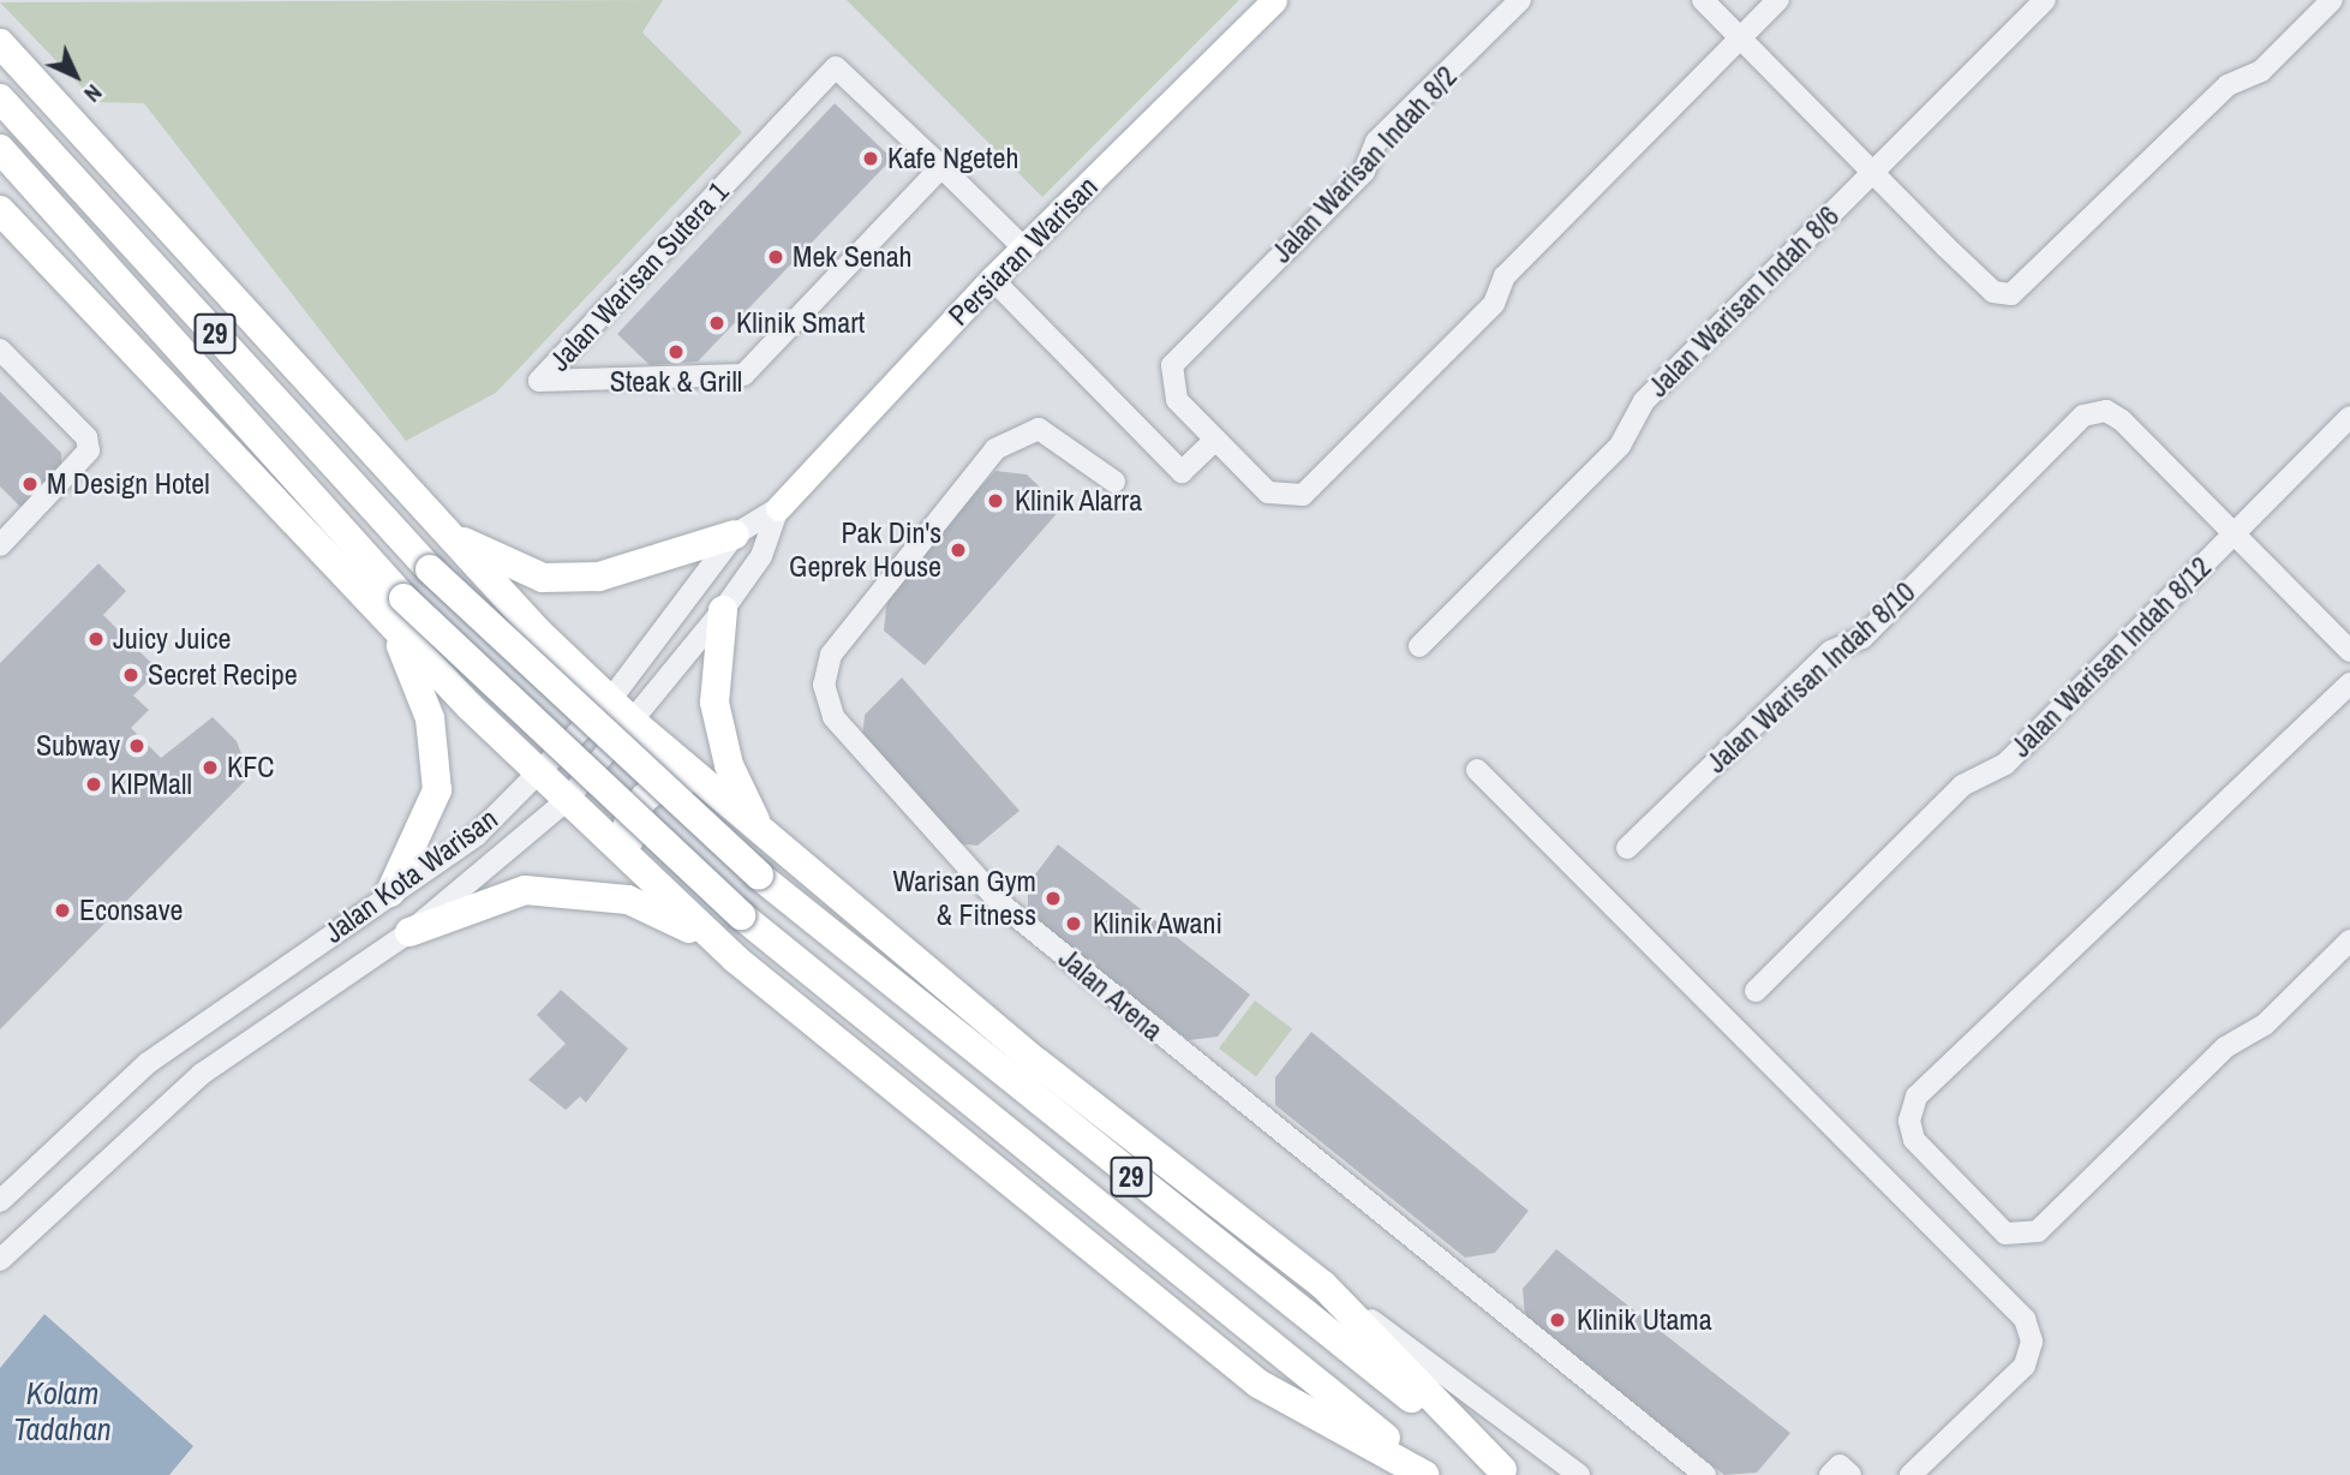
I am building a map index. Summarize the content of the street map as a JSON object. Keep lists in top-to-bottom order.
{
  "streets": {
    "highway": ["29"],
    "main road": ["Persiaran Warisan"],
    "street": [
      "Jalan Warisan Indah 8/2",
      "Jalan Warisan Sutera 1",
      "Jalan Warisan Indah 8/6",
      "Jalan Warisan Indah 8/12",
      "Jalan Warisan Indah 8/10",
      "Jalan Kota Warisan",
      "Jalan Arena"
    ]
  },
  "crossings": [
    ["Persiaran Warisan", "Jalan Warisan Sutera 1"],
    ["Persiaran Warisan", "Jalan Kota Warisan"],
    ["Jalan Warisan Indah 8/12", "Jalan Warisan Indah 8/10"]
  ],
  "water": ["Kolam Tadahan"],
  "places": [
    "Kafe Ngeteh",
    "Mek Senah",
    "Klinik Smart",
    "Steak & Grill",
    "M Design Hotel",
    "Klinik Alarra",
    "Pak Din's Geprek House",
    "Juicy Juice",
    "Secret Recipe",
    "Subway",
    "KFC",
    "KIPMall",
    "Warisan Gym & Fitness",
    "Econsave",
    "Klinik Awani",
    "Klinik Utama"
  ],
  "north": "bottom right"
}
